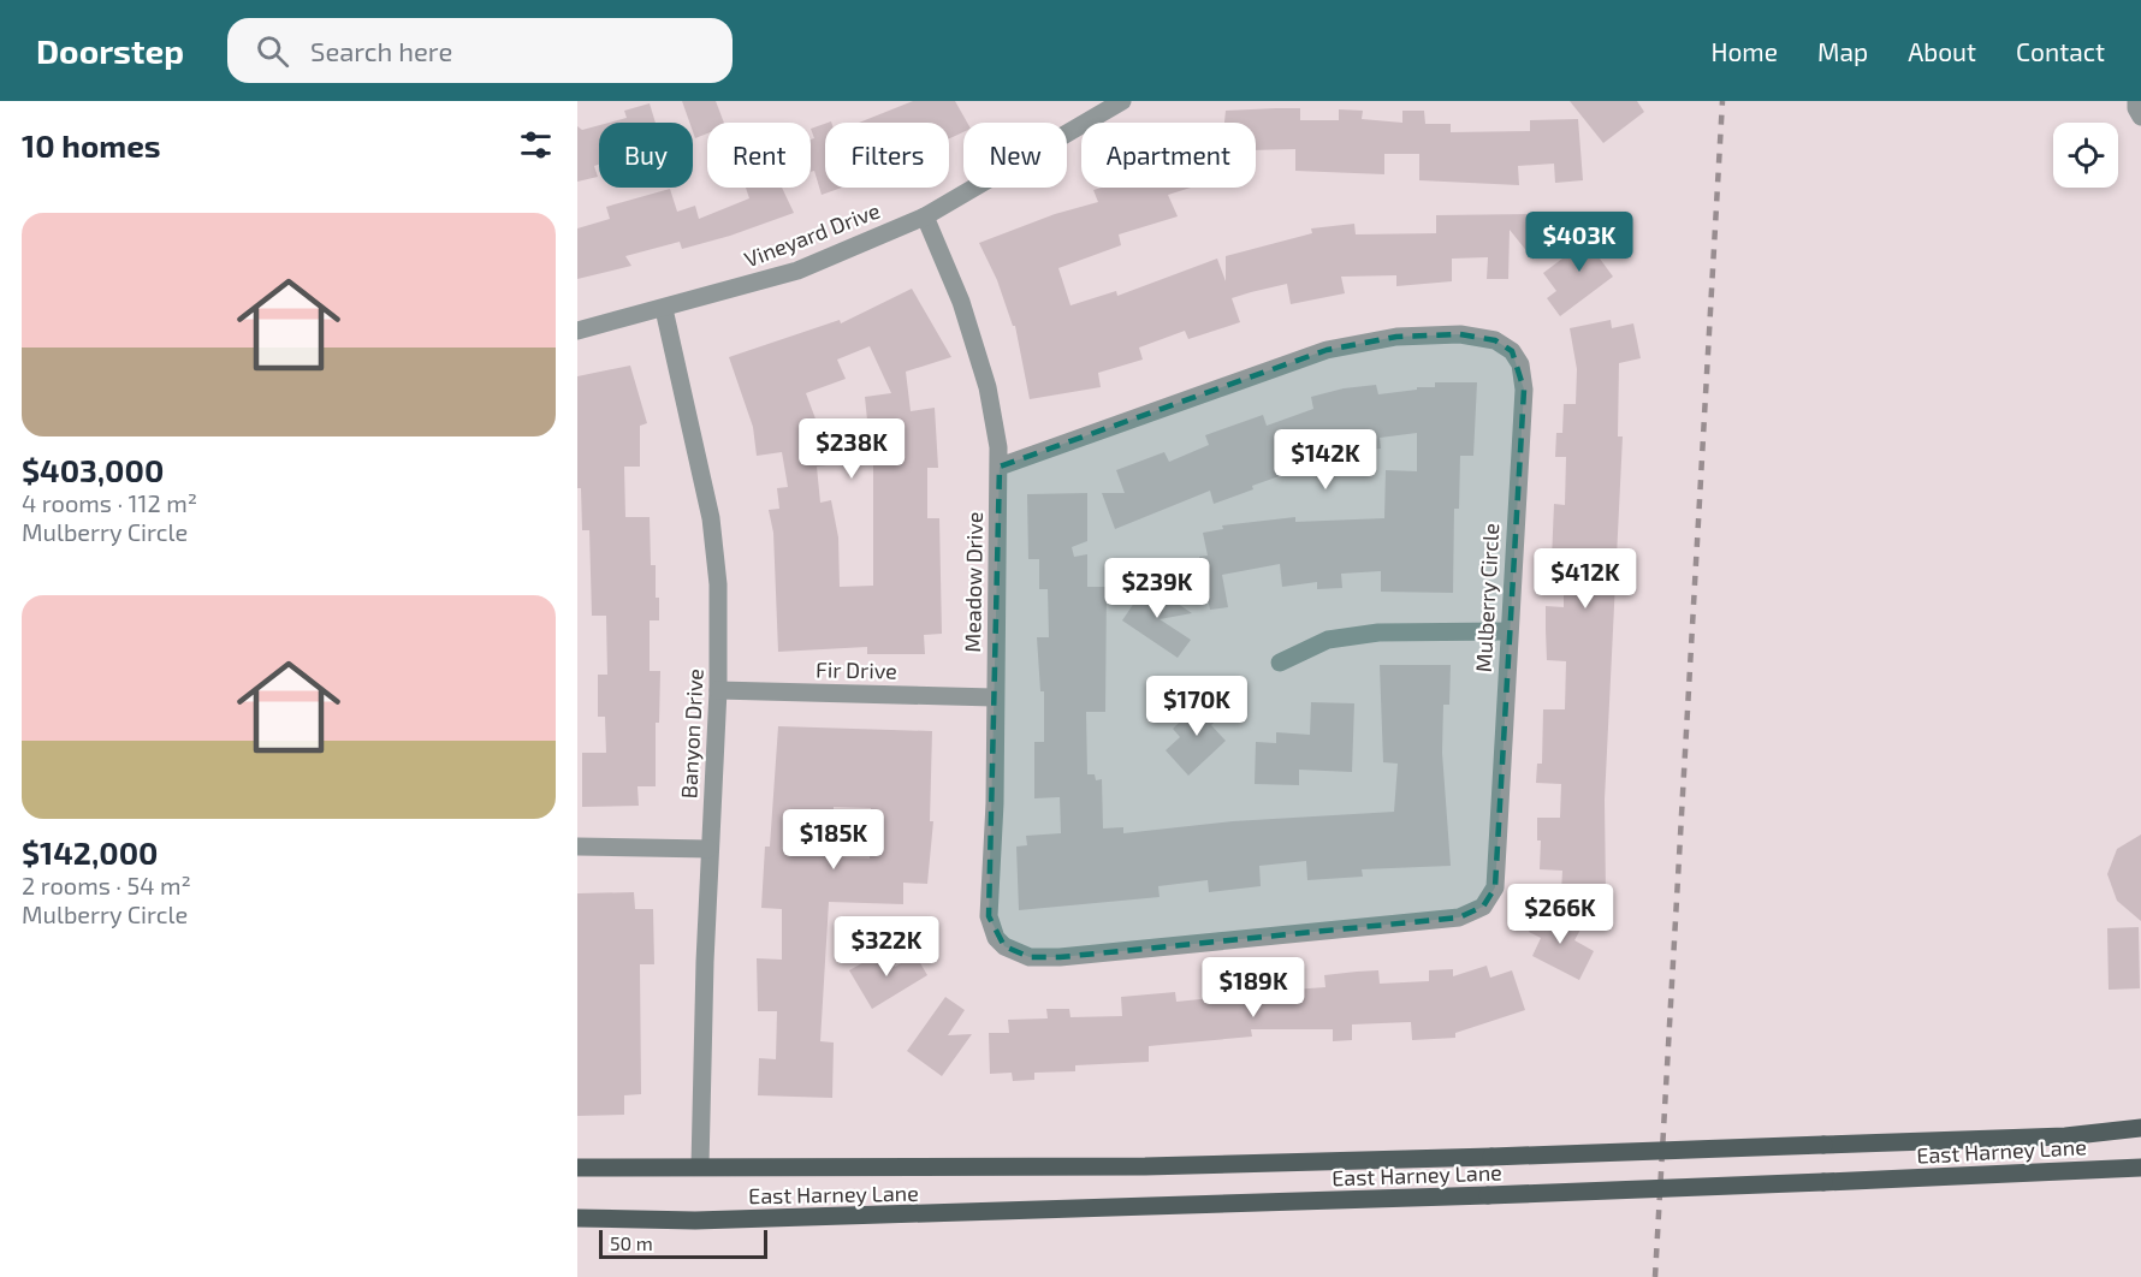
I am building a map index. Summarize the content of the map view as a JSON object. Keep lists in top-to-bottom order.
{
  "streets": {
    "main road": ["East Harney Lane"],
    "street": [
      "Vineyard Drive",
      "Meadow Drive",
      "Mulberry Circle",
      "Fir Drive",
      "Banyon Drive"
    ]
  },
  "crossings": [
    ["Vineyard Drive", "Meadow Drive"],
    ["Vineyard Drive", "Banyon Drive"],
    ["Meadow Drive", "Mulberry Circle"],
    ["Meadow Drive", "Fir Drive"],
    ["Fir Drive", "Banyon Drive"],
    ["Banyon Drive", "East Harney Lane"]
  ],
  "scale_bar": "50 m",
  "page": {
    "header": "Doorstep",
    "search": "Search here",
    "nav": [
      "Home",
      "Map",
      "About",
      "Contact"
    ],
    "heading": "10 homes",
    "chip": [
      "Buy",
      "Rent",
      "Filters",
      "New",
      "Apartment"
    ],
    "list": [
      {
        "name": "$403,000",
        "note": "4 rooms · 112 m² · Mulberry Circle"
      },
      {
        "name": "$142,000",
        "note": "2 rooms · 54 m² · Mulberry Circle"
      }
    ],
    "price": [
      "$403K",
      "$238K",
      "$142K",
      "$412K",
      "$239K",
      "$170K",
      "$185K",
      "$266K",
      "$322K",
      "$189K"
    ],
    "scale": "50 m"
  }
}
